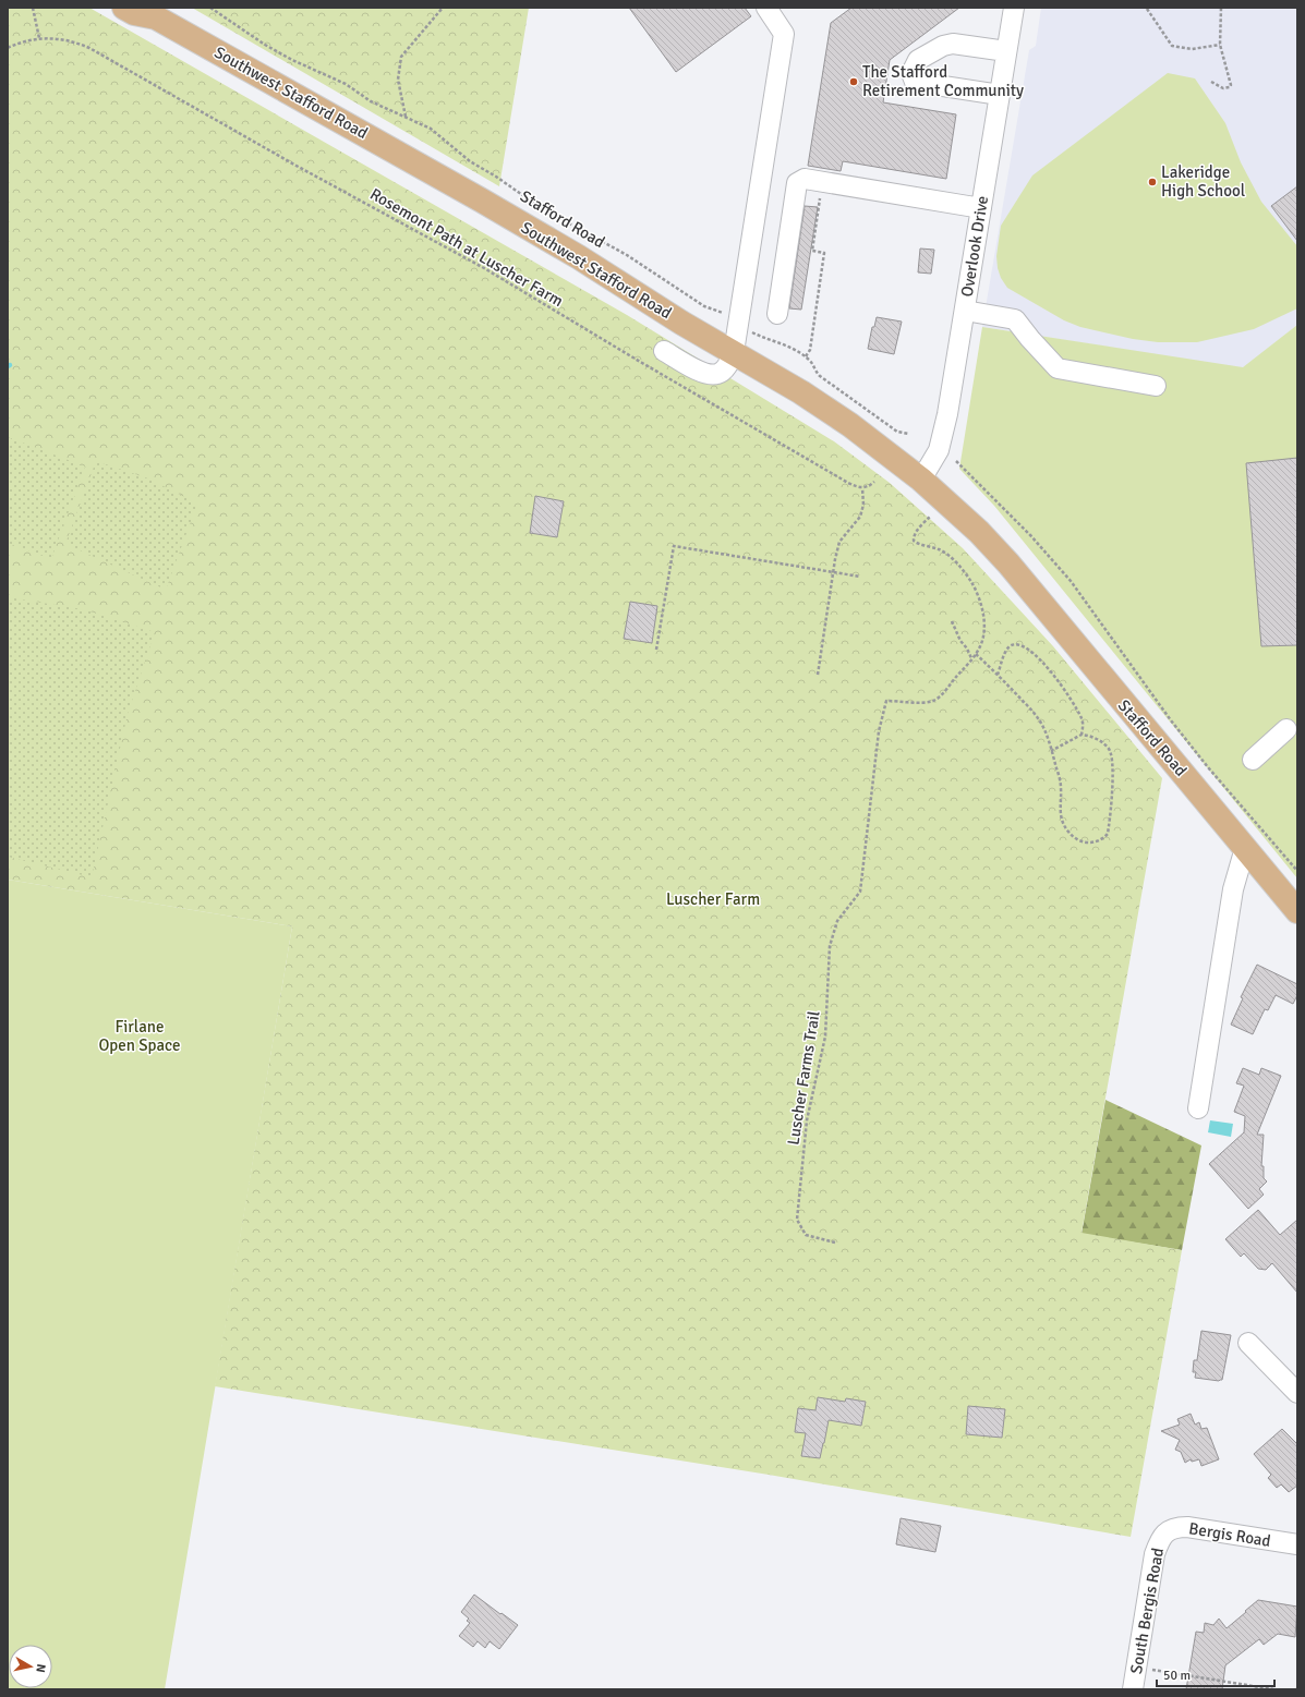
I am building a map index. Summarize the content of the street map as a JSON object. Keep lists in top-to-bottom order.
{
  "streets": {
    "main road": ["Southwest Stafford Road", "Stafford Road"],
    "street": ["Overlook Drive", "Bergis Road", "South Bergis Road"],
    "path": ["Rosemont Path at Luscher Farm", "Luscher Farms Trail"]
  },
  "crossings": [
    ["Southwest Stafford Road", "Stafford Road"],
    ["Southwest Stafford Road", "Overlook Drive"],
    ["Bergis Road", "South Bergis Road"]
  ],
  "parks": ["Luscher Farm", "Firlane Open Space"],
  "places": ["The Stafford Retirement Community", "Lakeridge High School"],
  "scale_bar": "50 m",
  "north": "right"
}
